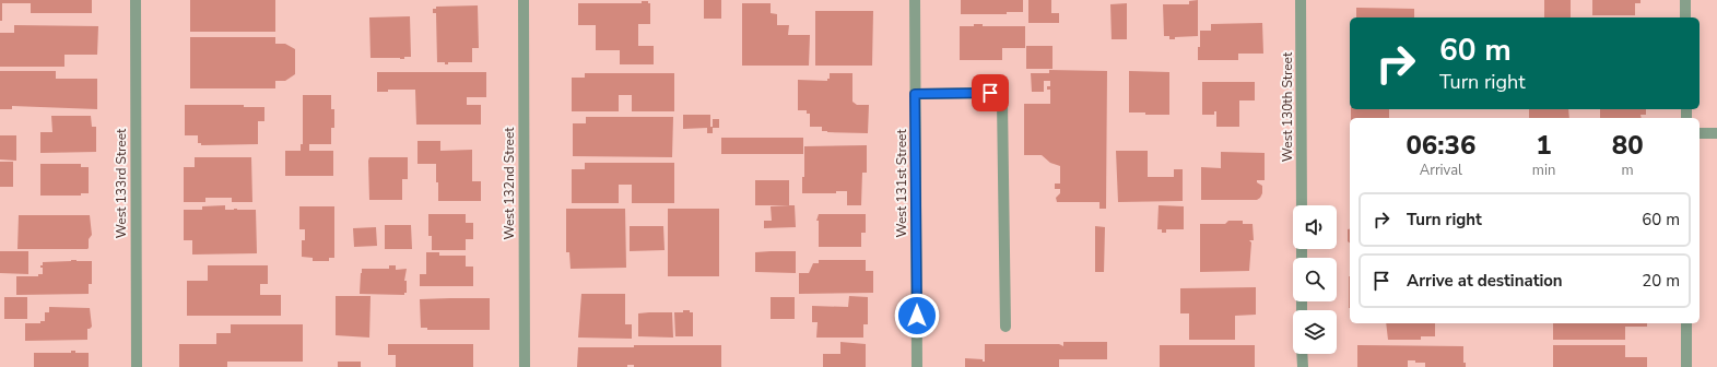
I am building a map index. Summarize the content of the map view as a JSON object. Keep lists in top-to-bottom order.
{
  "streets": {
    "street": [
      "West 130th Street",
      "West 133rd Street",
      "West 132nd Street",
      "West 131st Street"
    ]
  },
  "page": {
    "turn": ["60 m", "Turn right"],
    "eta": [
      "06:36",
      "Arrival",
      "1",
      "min",
      "80",
      "m"
    ],
    "list": [
      {
        "name": "Turn right",
        "value": "60 m"
      },
      {
        "name": "Arrive at destination",
        "value": "20 m"
      }
    ]
  }
}
